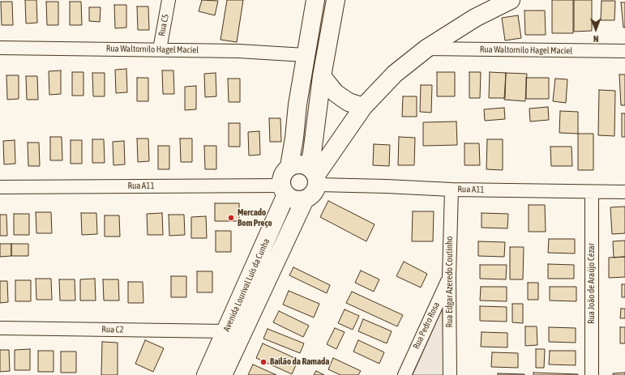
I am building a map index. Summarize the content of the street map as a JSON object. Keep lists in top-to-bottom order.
{
  "streets": {
    "street": [
      "Rua C5",
      "Rua Waltornilo Hagel Maciel",
      "Rua A11",
      "Rua Edgar Azeredo Coutinho",
      "Rua João de Araújo Cézar",
      "Avenida Lourival Luís da Cunha",
      "Rua Pedro Rosa",
      "Rua C2"
    ]
  },
  "crossings": [
    ["Rua C5", "Rua Waltornilo Hagel Maciel"],
    ["Rua Waltornilo Hagel Maciel", "Avenida Lourival Luís da Cunha"],
    ["Rua A11", "Rua Edgar Azeredo Coutinho"],
    ["Rua A11", "Rua João de Araújo Cézar"],
    ["Rua A11", "Avenida Lourival Luís da Cunha"],
    ["Rua Edgar Azeredo Coutinho", "Rua Pedro Rosa"],
    ["Avenida Lourival Luís da Cunha", "Rua C2"]
  ],
  "places": ["Mercado Bom Preço", "Bailão da Ramada"],
  "north": "bottom"
}
